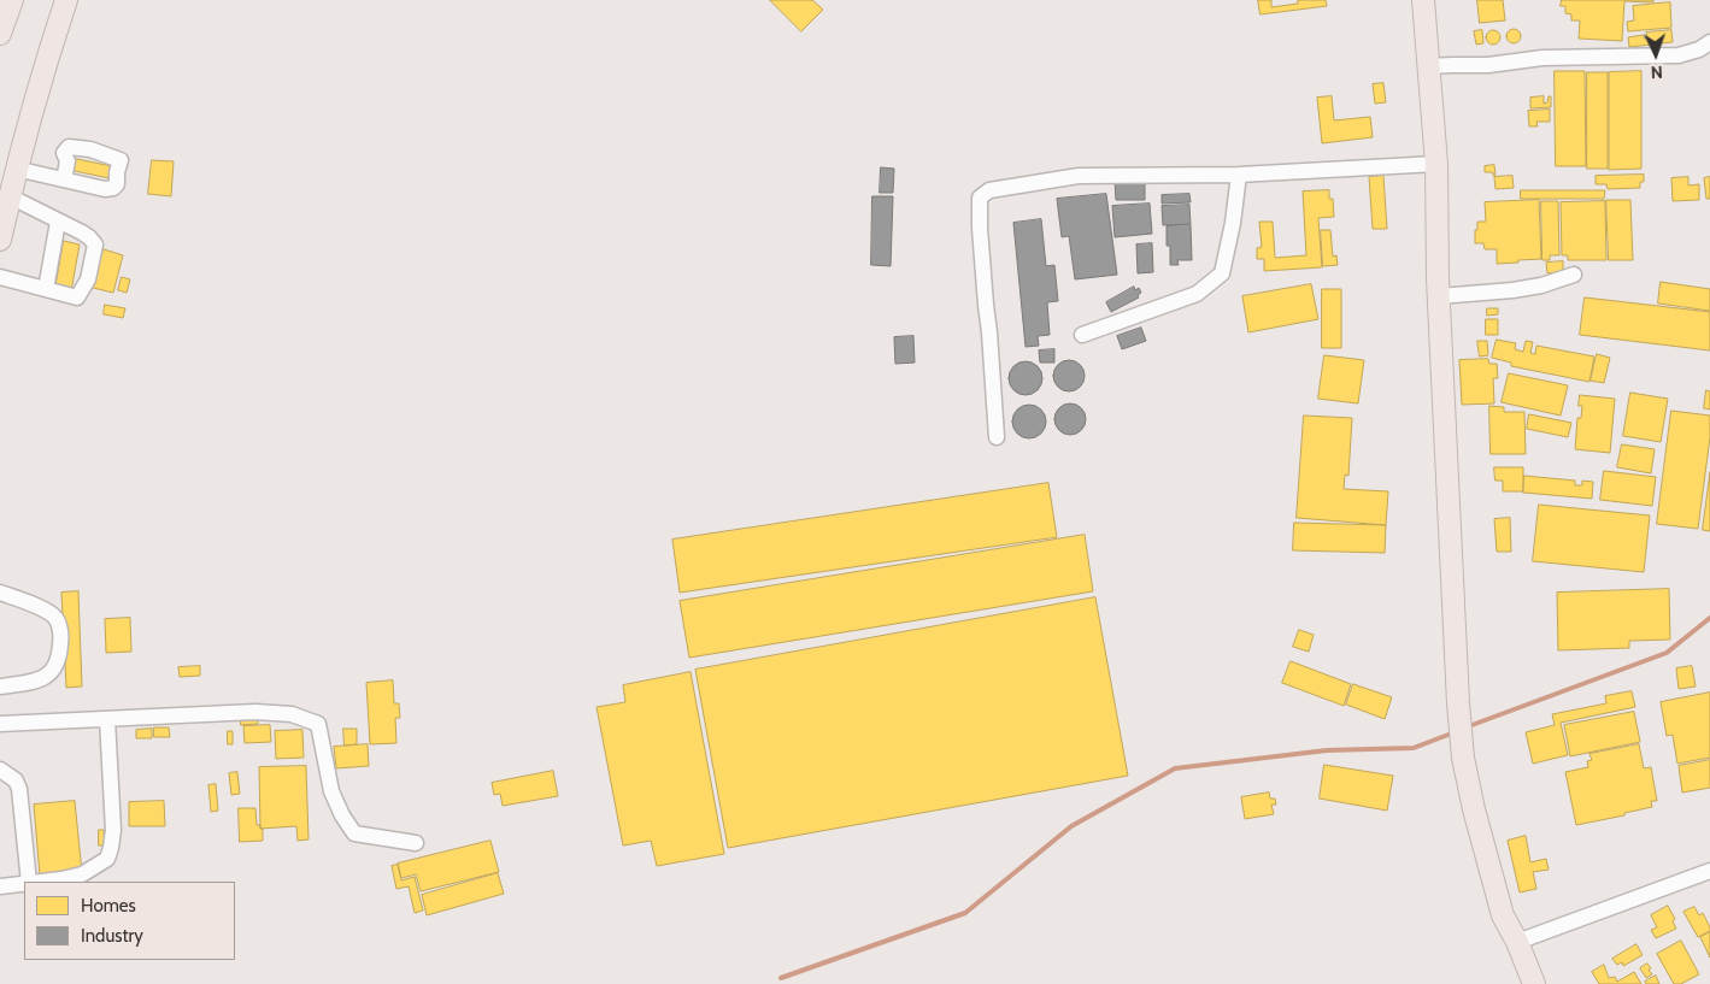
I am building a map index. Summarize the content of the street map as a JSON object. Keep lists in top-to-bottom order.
{
  "legend": ["Homes", "Industry"],
  "north": "bottom"
}
